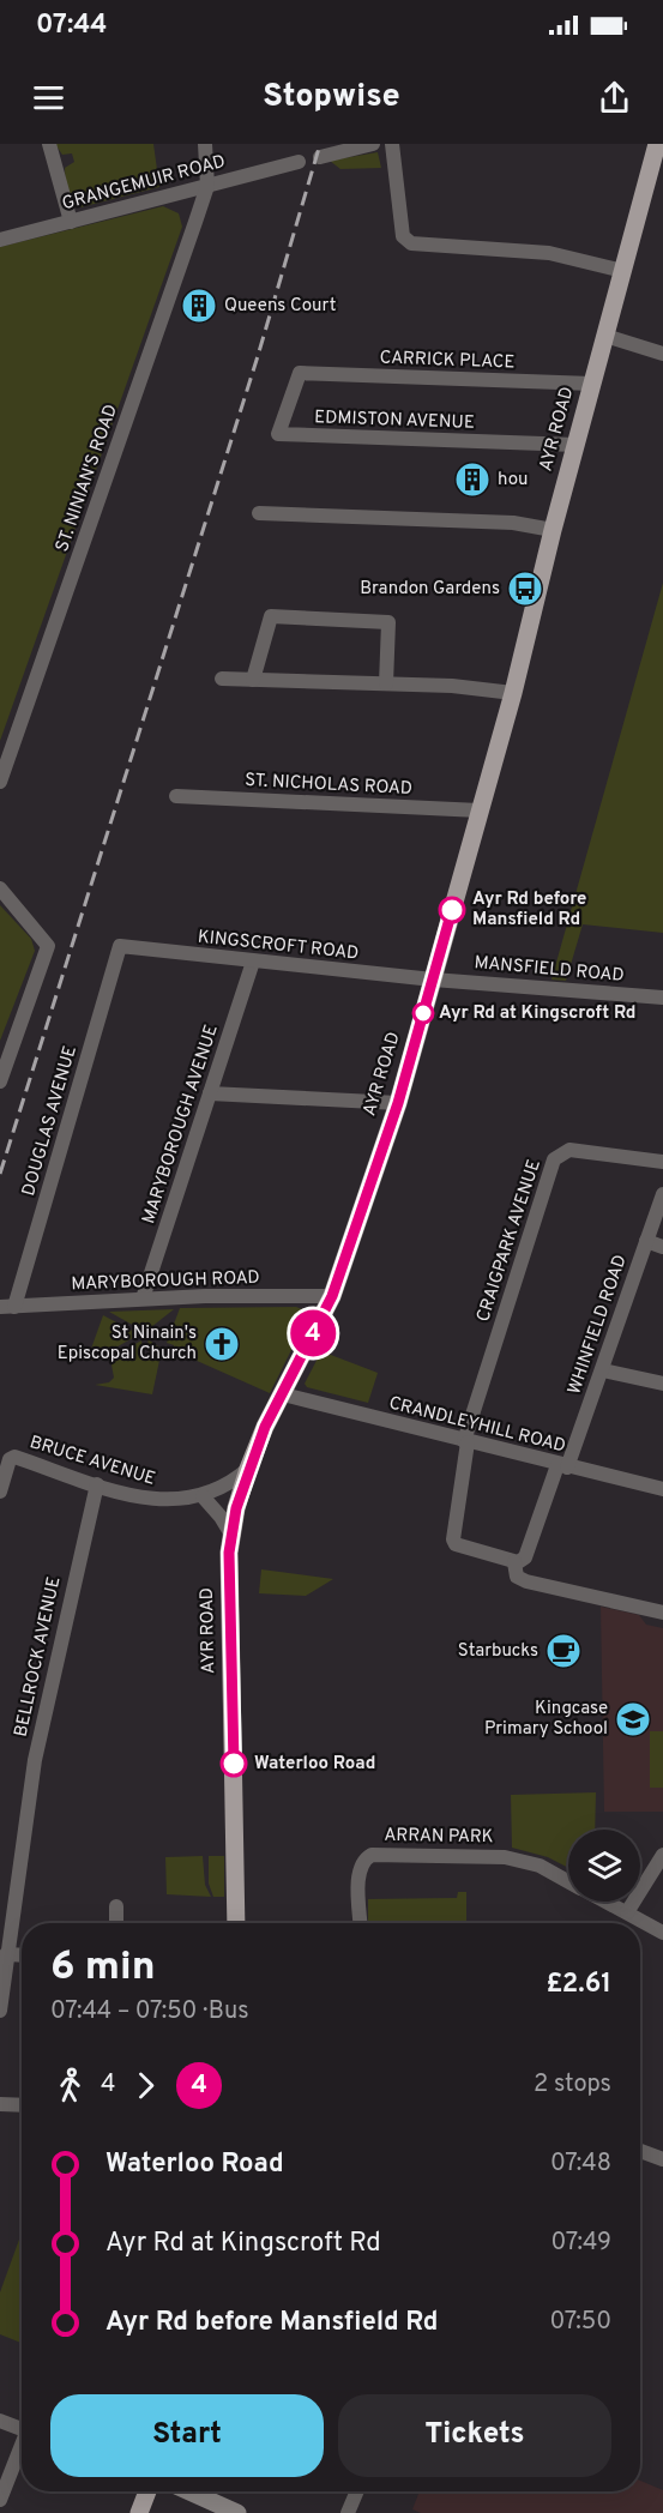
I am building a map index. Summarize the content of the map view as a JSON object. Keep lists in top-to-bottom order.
{
  "streets": {
    "main road": ["AYR ROAD"],
    "street": [
      "GRANGEMUIR ROAD",
      "CARRICK PLACE",
      "EDMISTON AVENUE",
      "ST. NINIAN'S ROAD",
      "ST. NICHOLAS ROAD",
      "KINGSCROFT ROAD",
      "MANSFIELD ROAD",
      "DOUGLAS AVENUE",
      "MARYBOROUGH AVENUE",
      "CRAIGPARK AVENUE",
      "MARYBOROUGH ROAD",
      "WHINFIELD ROAD",
      "CRANDLEYHILL ROAD",
      "BRUCE AVENUE",
      "BELLROCK AVENUE",
      "ARRAN PARK"
    ]
  },
  "crossings": [
    ["GRANGEMUIR ROAD", "ST. NINIAN'S ROAD"],
    ["CARRICK PLACE", "EDMISTON AVENUE"],
    ["CARRICK PLACE", "AYR ROAD"],
    ["EDMISTON AVENUE", "AYR ROAD"],
    ["AYR ROAD", "ST. NICHOLAS ROAD"],
    ["AYR ROAD", "KINGSCROFT ROAD"],
    ["AYR ROAD", "MANSFIELD ROAD"],
    ["AYR ROAD", "MARYBOROUGH ROAD"],
    ["AYR ROAD", "CRANDLEYHILL ROAD"],
    ["AYR ROAD", "BRUCE AVENUE"],
    ["KINGSCROFT ROAD", "MANSFIELD ROAD"],
    ["KINGSCROFT ROAD", "DOUGLAS AVENUE"],
    ["KINGSCROFT ROAD", "MARYBOROUGH AVENUE"],
    ["DOUGLAS AVENUE", "MARYBOROUGH ROAD"],
    ["MARYBOROUGH AVENUE", "MARYBOROUGH ROAD"],
    ["CRAIGPARK AVENUE", "WHINFIELD ROAD"],
    ["CRAIGPARK AVENUE", "CRANDLEYHILL ROAD"],
    ["WHINFIELD ROAD", "CRANDLEYHILL ROAD"],
    ["BRUCE AVENUE", "BELLROCK AVENUE"]
  ],
  "places": {
    "building": ["Queens Court", "hou"],
    "bus stop": ["Brandon Gardens"],
    "other": ["Ayr Rd before Mansfield Rd", "Ayr Rd at Kingscroft Rd", "Waterloo Road"],
    "church": ["St Ninain's Episcopal Church"],
    "cafe": ["Starbucks"],
    "school or university": ["Kingcase Primary School"]
  },
  "lines": ["bus line 4"],
  "page": {
    "status": "07:44",
    "header": "Stopwise",
    "on_map": "4",
    "heading": ["6 min", "07:44 – 07:50 · Bus", "£2.61"],
    "legs": ["4", "4", "2 stops"],
    "list": [
      {
        "name": "Waterloo Road",
        "value": "07:48"
      },
      {
        "name": "Ayr Rd at Kingscroft Rd",
        "value": "07:49"
      },
      {
        "name": "Ayr Rd before Mansfield Rd",
        "value": "07:50"
      }
    ],
    "buttons": ["Start", "Tickets"]
  }
}
